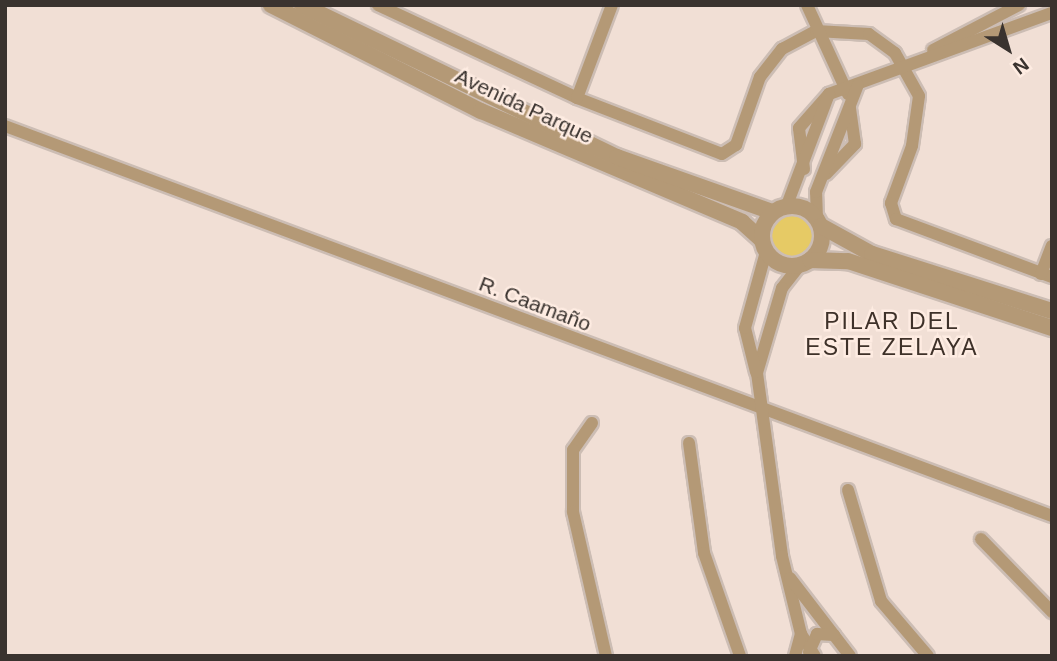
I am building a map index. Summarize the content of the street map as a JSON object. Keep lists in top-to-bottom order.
{
  "streets": {
    "street": ["Avenida Parque", "R. Caamaño"]
  },
  "districts": ["PILAR DEL ESTE ZELAYA"],
  "north": "bottom right"
}
